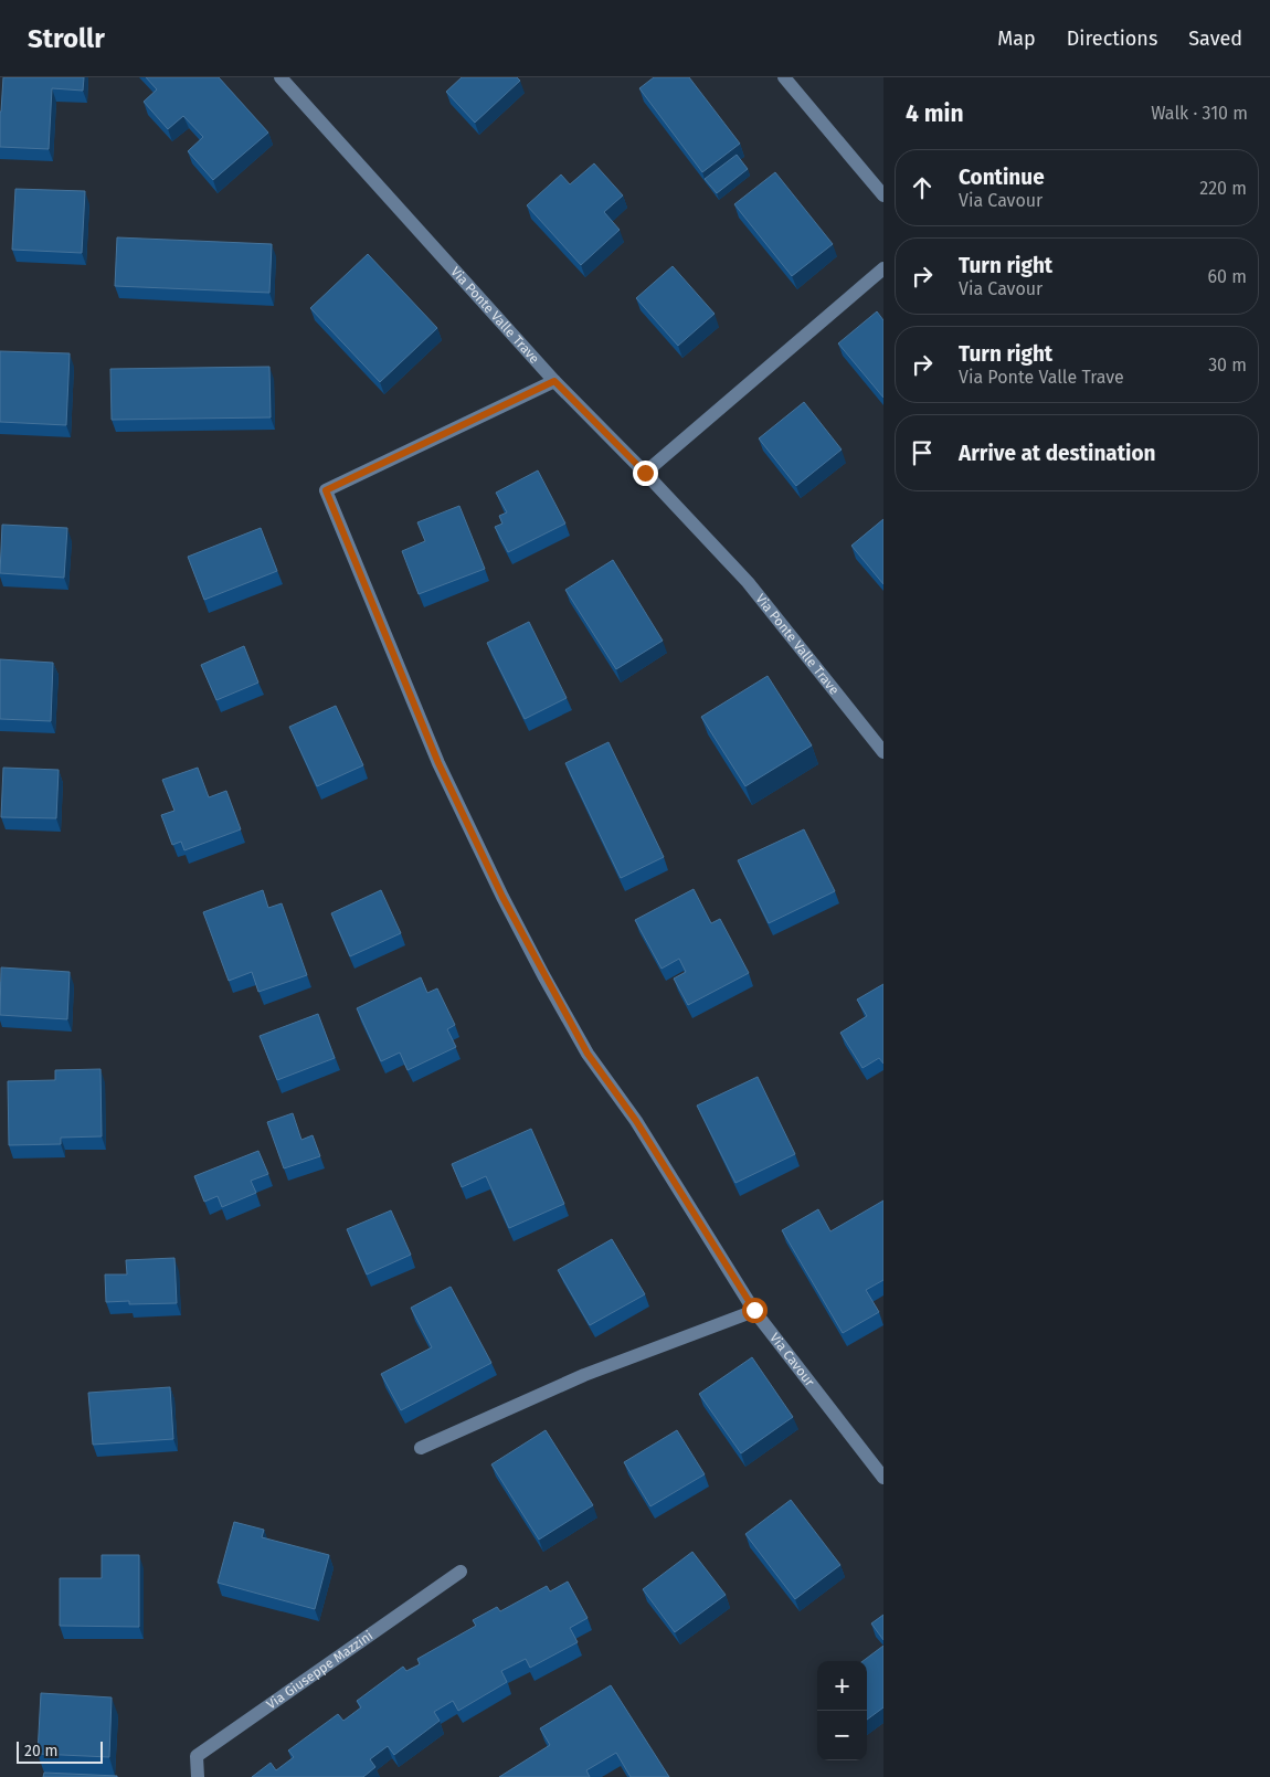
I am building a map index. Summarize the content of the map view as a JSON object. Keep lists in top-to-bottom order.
{
  "streets": {
    "street": ["Via Ponte Valle Trave", "Via Cavour", "Via Giuseppe Mazzini"]
  },
  "crossings": [
    ["Via Ponte Valle Trave", "Via Cavour"]
  ],
  "scale_bar": "20 m",
  "page": {
    "header": "Strollr",
    "nav": ["Map", "Directions", "Saved"],
    "heading": ["4 min", "Walk · 310 m"],
    "list": [
      ["Continue", "Via Cavour", "220 m"],
      ["Turn right", "Via Cavour", "60 m"],
      ["Turn right", "Via Ponte Valle Trave", "30 m"],
      "Arrive at destination"
    ],
    "map_buttons": ["+", "−"],
    "scale": "20 m"
  }
}
